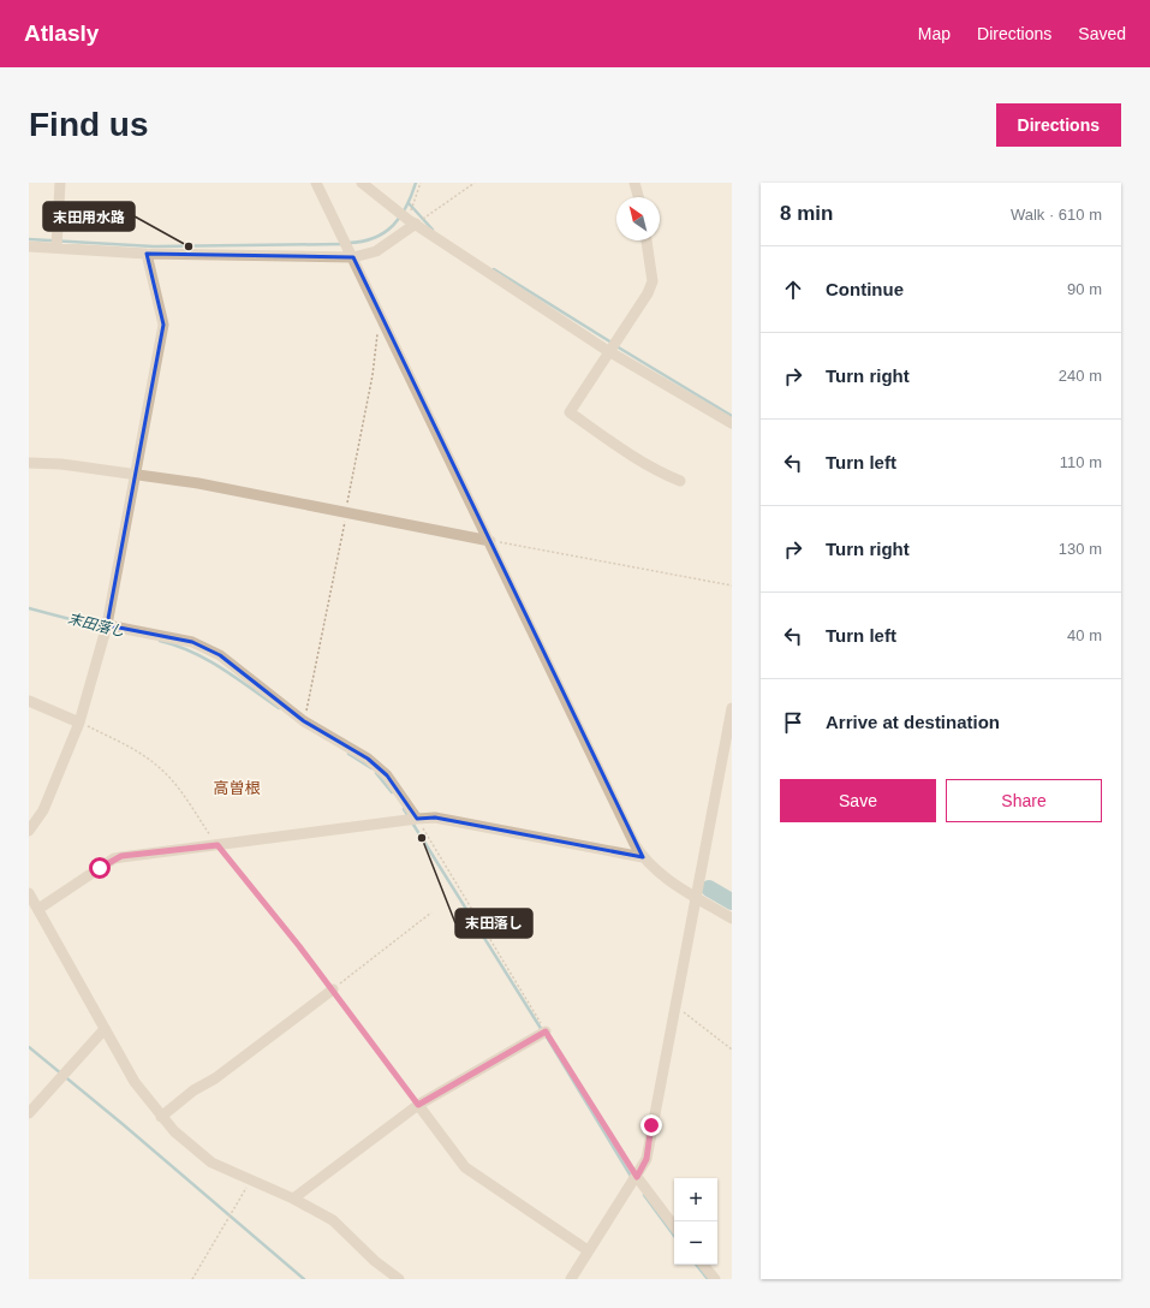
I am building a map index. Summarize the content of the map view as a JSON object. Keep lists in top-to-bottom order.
{
  "districts": ["高曽根"],
  "water": ["末田落し"],
  "places": ["末田用水路", "末田落し"],
  "north": "top left",
  "page": {
    "header": "Atlasly",
    "nav": ["Map", "Directions", "Saved"],
    "buttons": [
      "Directions",
      ["Save", "Share"]
    ],
    "title": "Find us",
    "heading": ["8 min", "Walk · 610 m"],
    "list": [
      ["Continue", "90 m"],
      ["Turn right", "240 m"],
      ["Turn left", "110 m"],
      ["Turn right", "130 m"],
      ["Turn left", "40 m"],
      "Arrive at destination"
    ],
    "map_buttons": ["+", "−"]
  }
}
